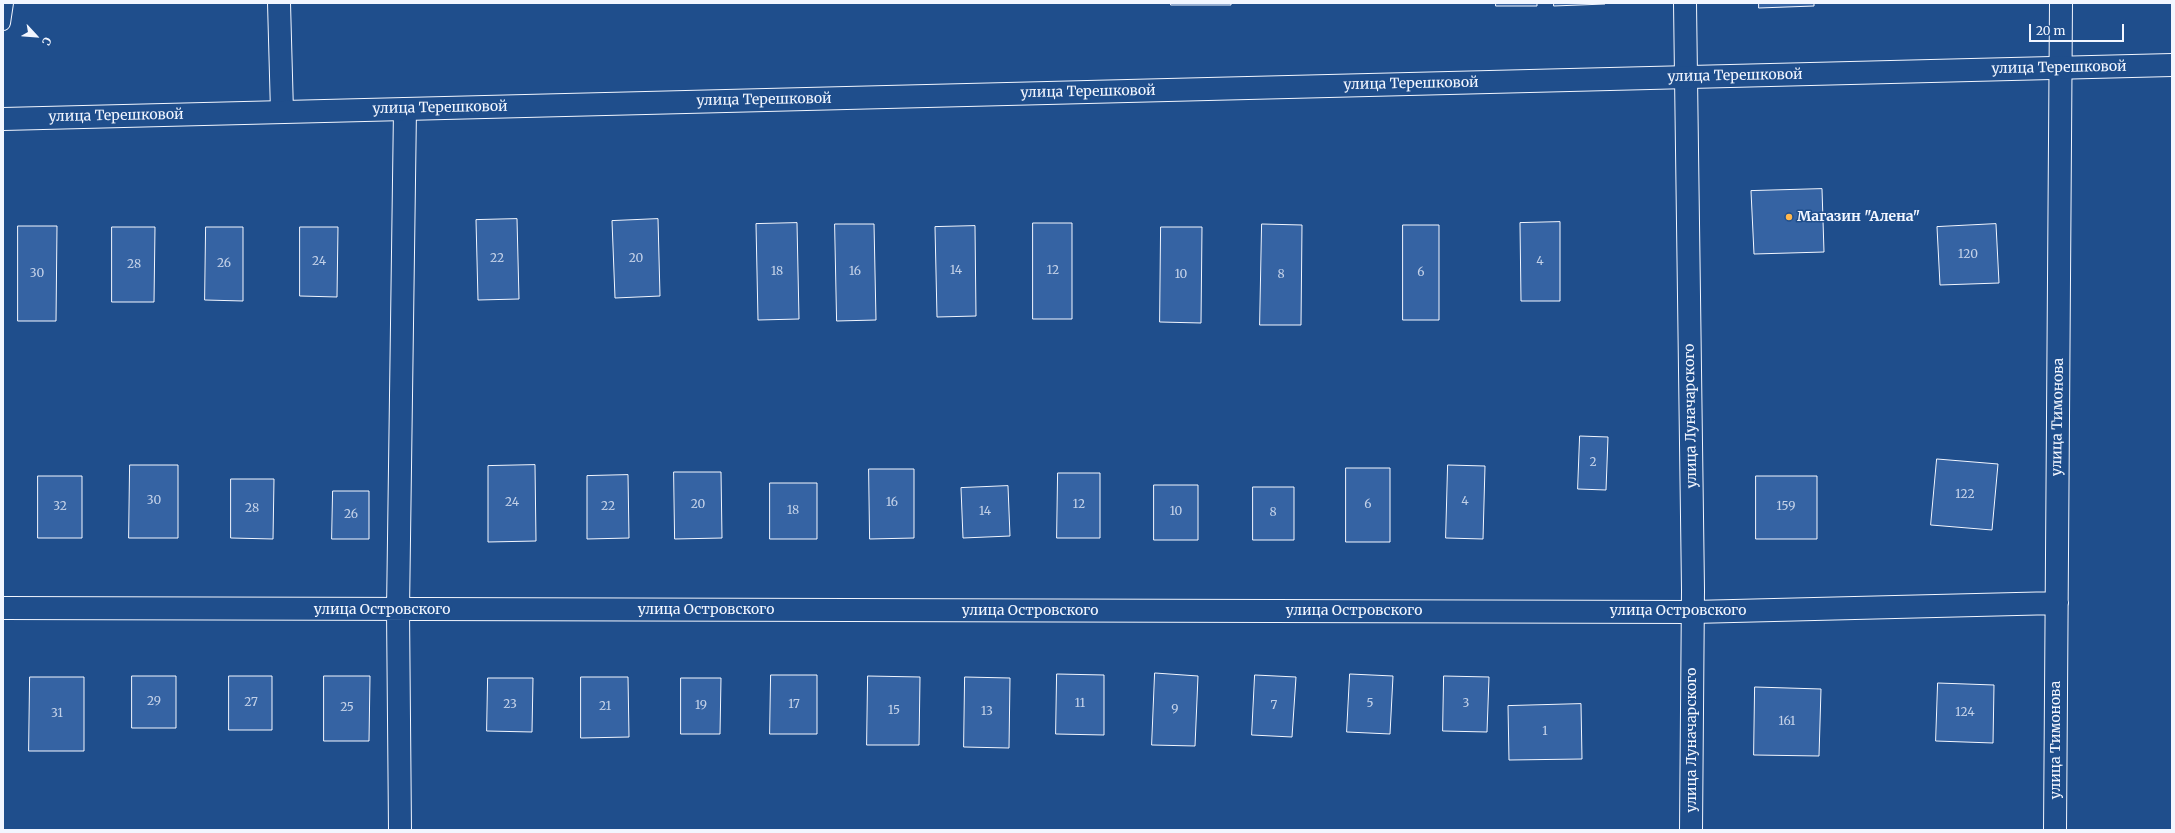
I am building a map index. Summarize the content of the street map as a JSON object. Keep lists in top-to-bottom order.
{
  "streets": {
    "street": [
      "улица Терешковой",
      "улица Луначарского",
      "улица Тимонова",
      "улица Островского"
    ]
  },
  "crossings": [
    ["улица Терешковой", "улица Луначарского"],
    ["улица Терешковой", "улица Тимонова"],
    ["улица Луначарского", "улица Островского"],
    ["улица Тимонова", "улица Островского"]
  ],
  "places": ["Магазин \"Алена\""],
  "house_numbers": [
    "120",
    "22",
    "20",
    "24",
    "4",
    "26",
    "28",
    "14",
    "12",
    "18",
    "16",
    "6",
    "30",
    "10",
    "8",
    "2",
    "122",
    "30",
    "4",
    "24",
    "16",
    "20",
    "12",
    "6",
    "32",
    "22",
    "159",
    "28",
    "18",
    "14",
    "10",
    "8",
    "26",
    "29",
    "27",
    "11",
    "5",
    "3",
    "23",
    "17",
    "19",
    "7",
    "21",
    "25",
    "9",
    "15",
    "13",
    "124",
    "31",
    "161",
    "1"
  ],
  "scale_bar": "20 m",
  "north": "bottom right"
}
